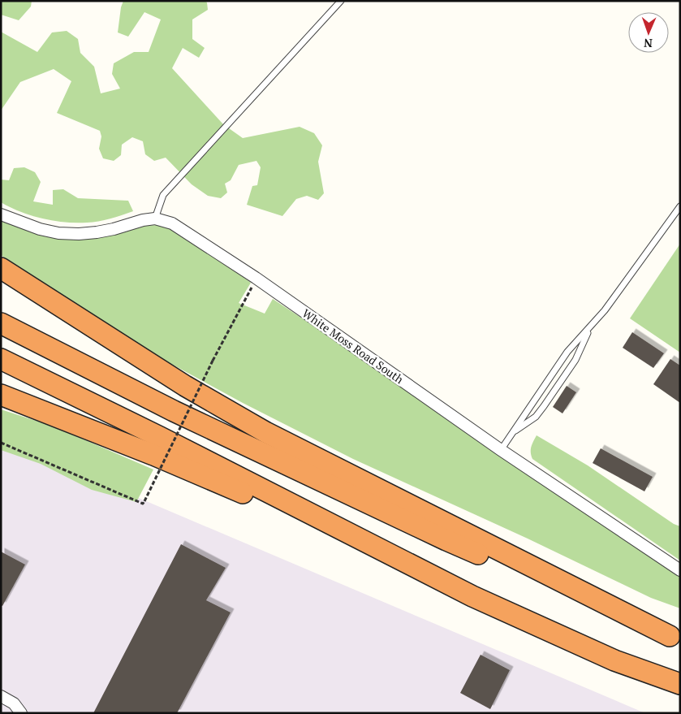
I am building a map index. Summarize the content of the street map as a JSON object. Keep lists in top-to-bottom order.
{
  "streets": {
    "street": ["White Moss Road South"]
  },
  "north": "bottom"
}
